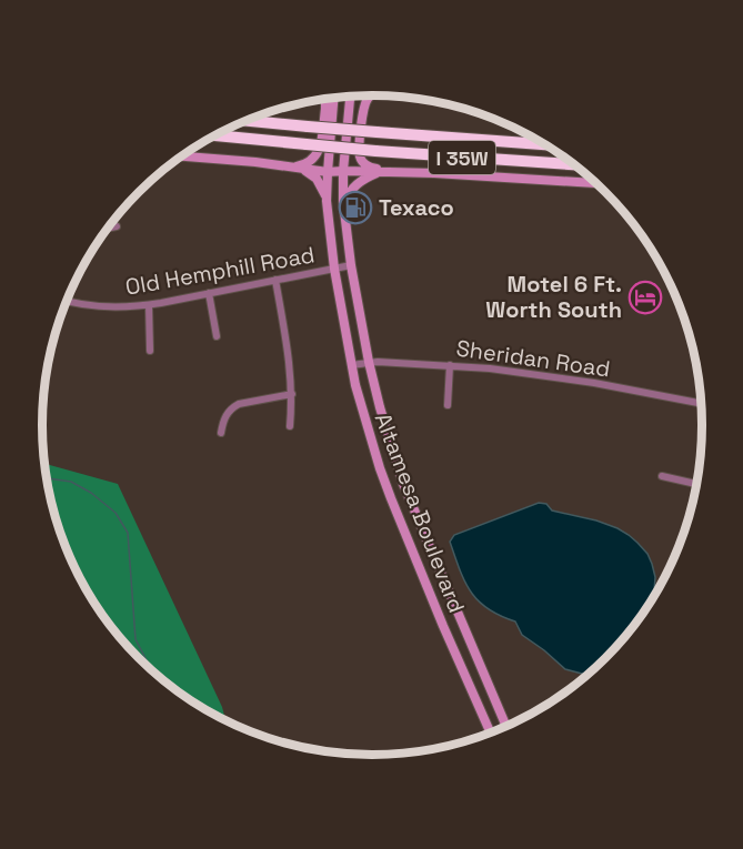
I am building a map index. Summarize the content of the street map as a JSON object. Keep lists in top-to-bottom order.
{
  "streets": {
    "highway": ["I 35W"],
    "main road": ["Altamesa Boulevard"],
    "street": ["Old Hemphill Road", "Sheridan Road"]
  },
  "crossings": [
    ["Old Hemphill Road", "Altamesa Boulevard"],
    ["Sheridan Road", "Altamesa Boulevard"]
  ],
  "places": {
    "fuel station": ["Texaco"],
    "hotel": ["Motel 6 Ft. Worth South"]
  }
}
